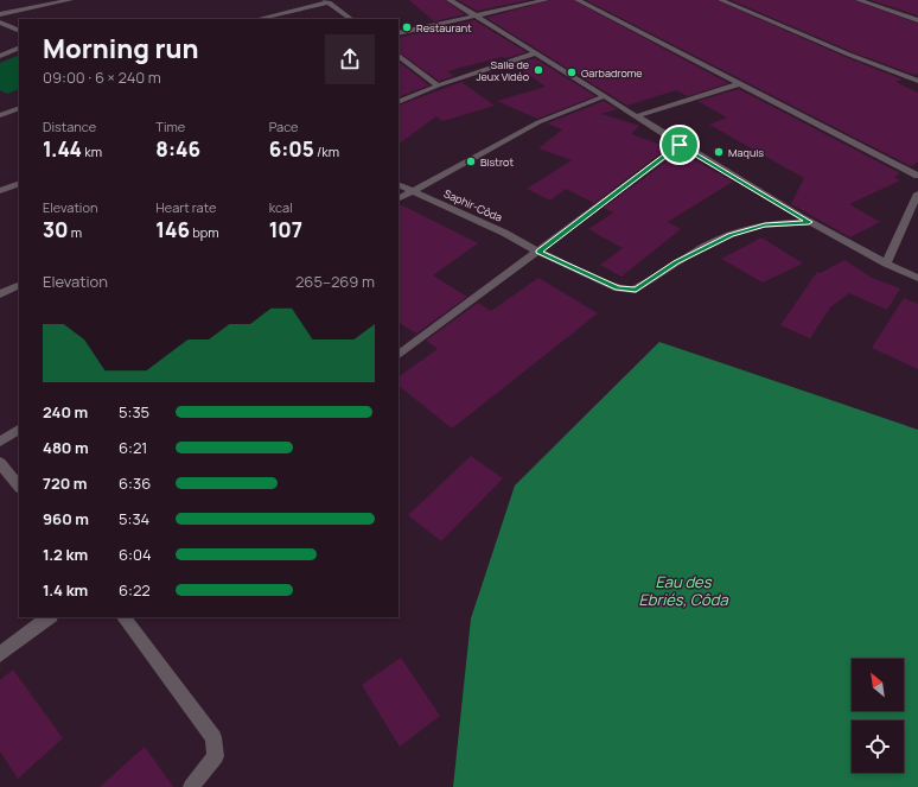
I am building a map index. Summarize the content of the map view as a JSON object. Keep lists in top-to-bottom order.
{
  "streets": {
    "street": ["Saphir-Côda"]
  },
  "water": ["Eau des Ebriés, Côda"],
  "places": [
    "Restaurant",
    "Salle de Jeux Vidéo",
    "Garbadrome",
    "Maquis",
    "Bistrot"
  ],
  "north": "top left",
  "page": {
    "heading": ["Morning run", "09:00 · 6 × 240 m"],
    "stats": [
      ["Distance", "1.44 km"],
      ["Time", "8:46"],
      ["Pace", "6:05 /km"],
      ["Elevation", "30 m"],
      ["Heart rate", "146 bpm"],
      ["kcal", "107"]
    ],
    "chart": ["Elevation", "265–269 m"],
    "list": [
      {
        "name": "240 m",
        "note": "5:35"
      },
      {
        "name": "480 m",
        "note": "6:21"
      },
      {
        "name": "720 m",
        "note": "6:36"
      },
      {
        "name": "960 m",
        "note": "5:34"
      },
      {
        "name": "1.2 km",
        "note": "6:04"
      },
      {
        "name": "1.4 km",
        "note": "6:22"
      }
    ]
  }
}
